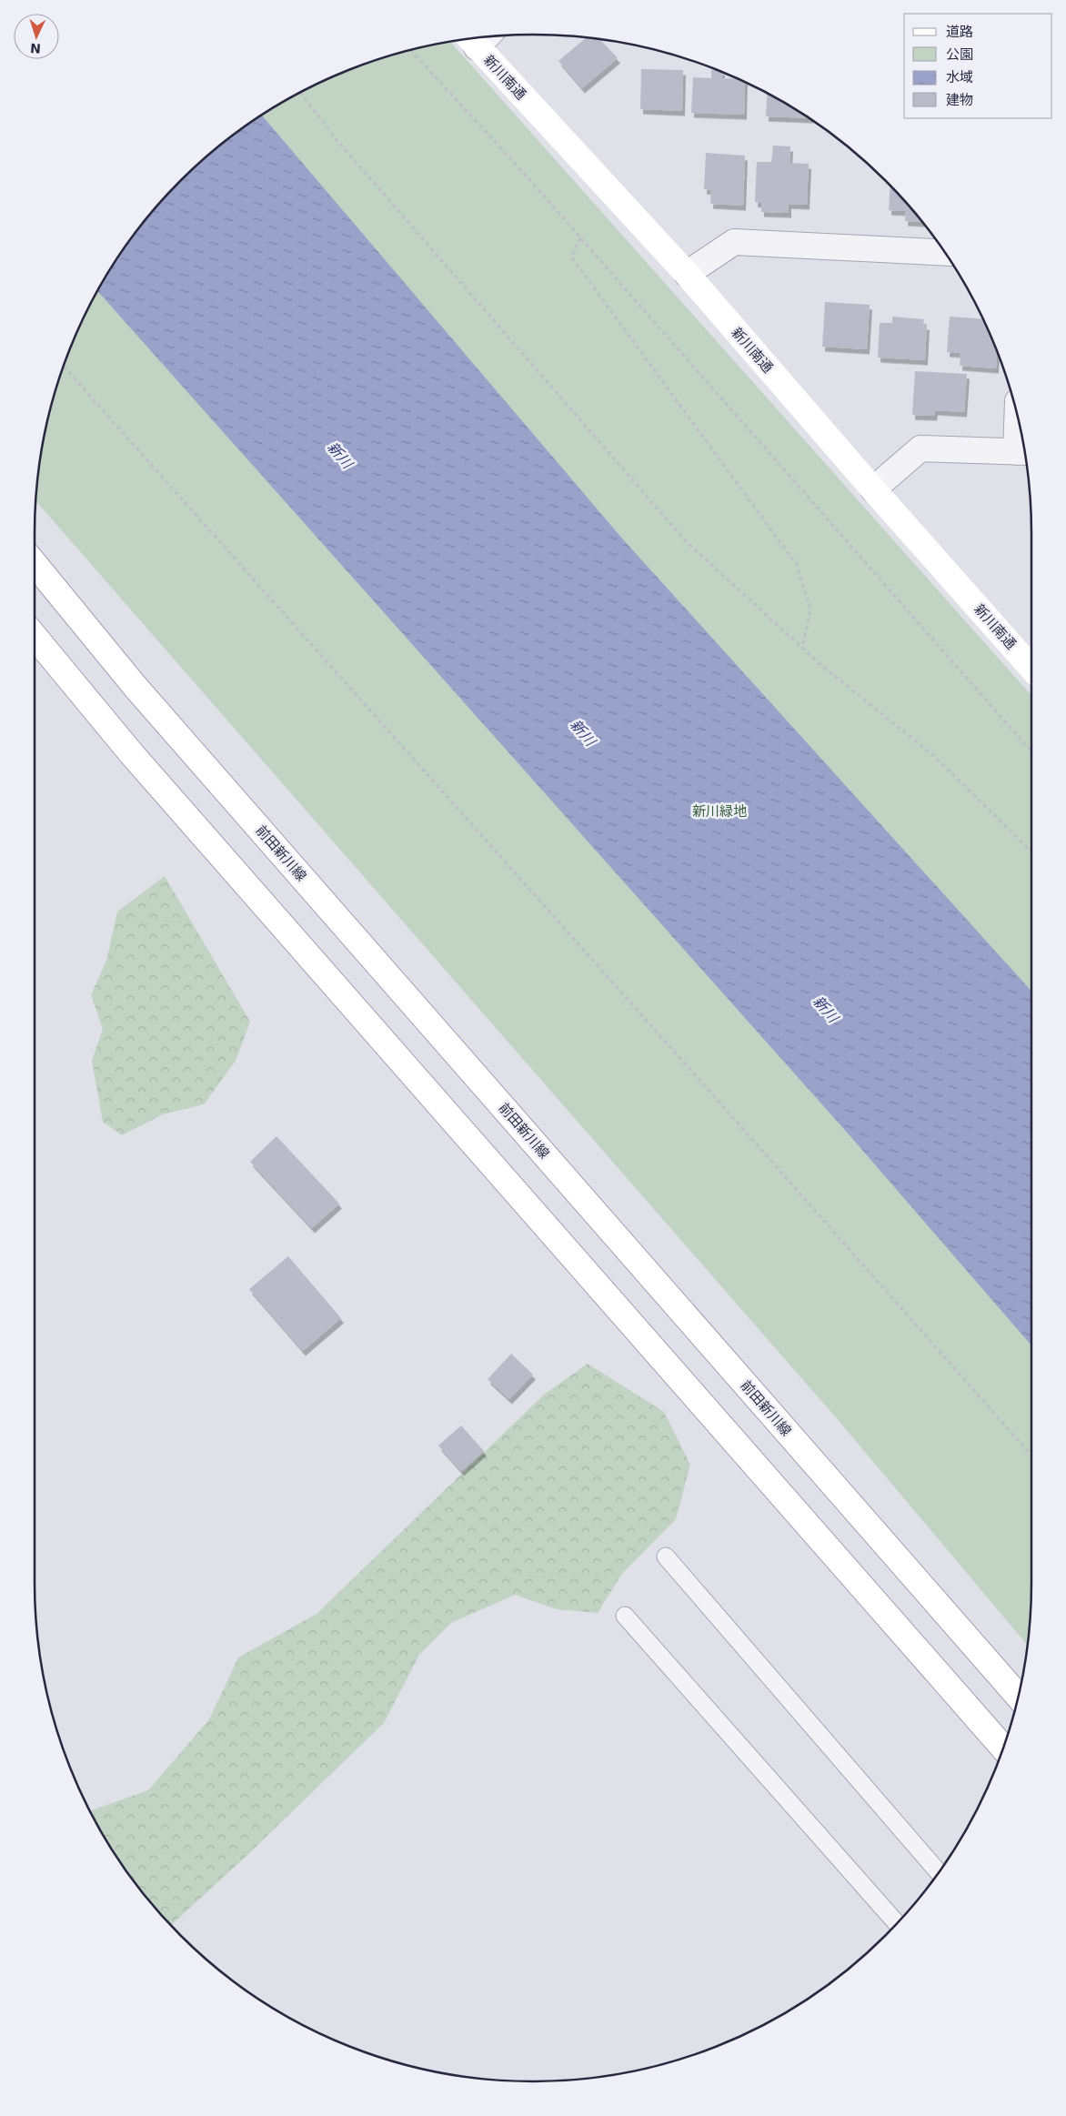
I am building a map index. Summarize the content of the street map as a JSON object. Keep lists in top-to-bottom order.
{
  "streets": {
    "main road": ["新川南通", "前田新川線"]
  },
  "water": ["新川"],
  "parks": ["新川緑地"],
  "legend": [
    "道路",
    "公園",
    "水域",
    "建物"
  ],
  "north": "bottom"
}
